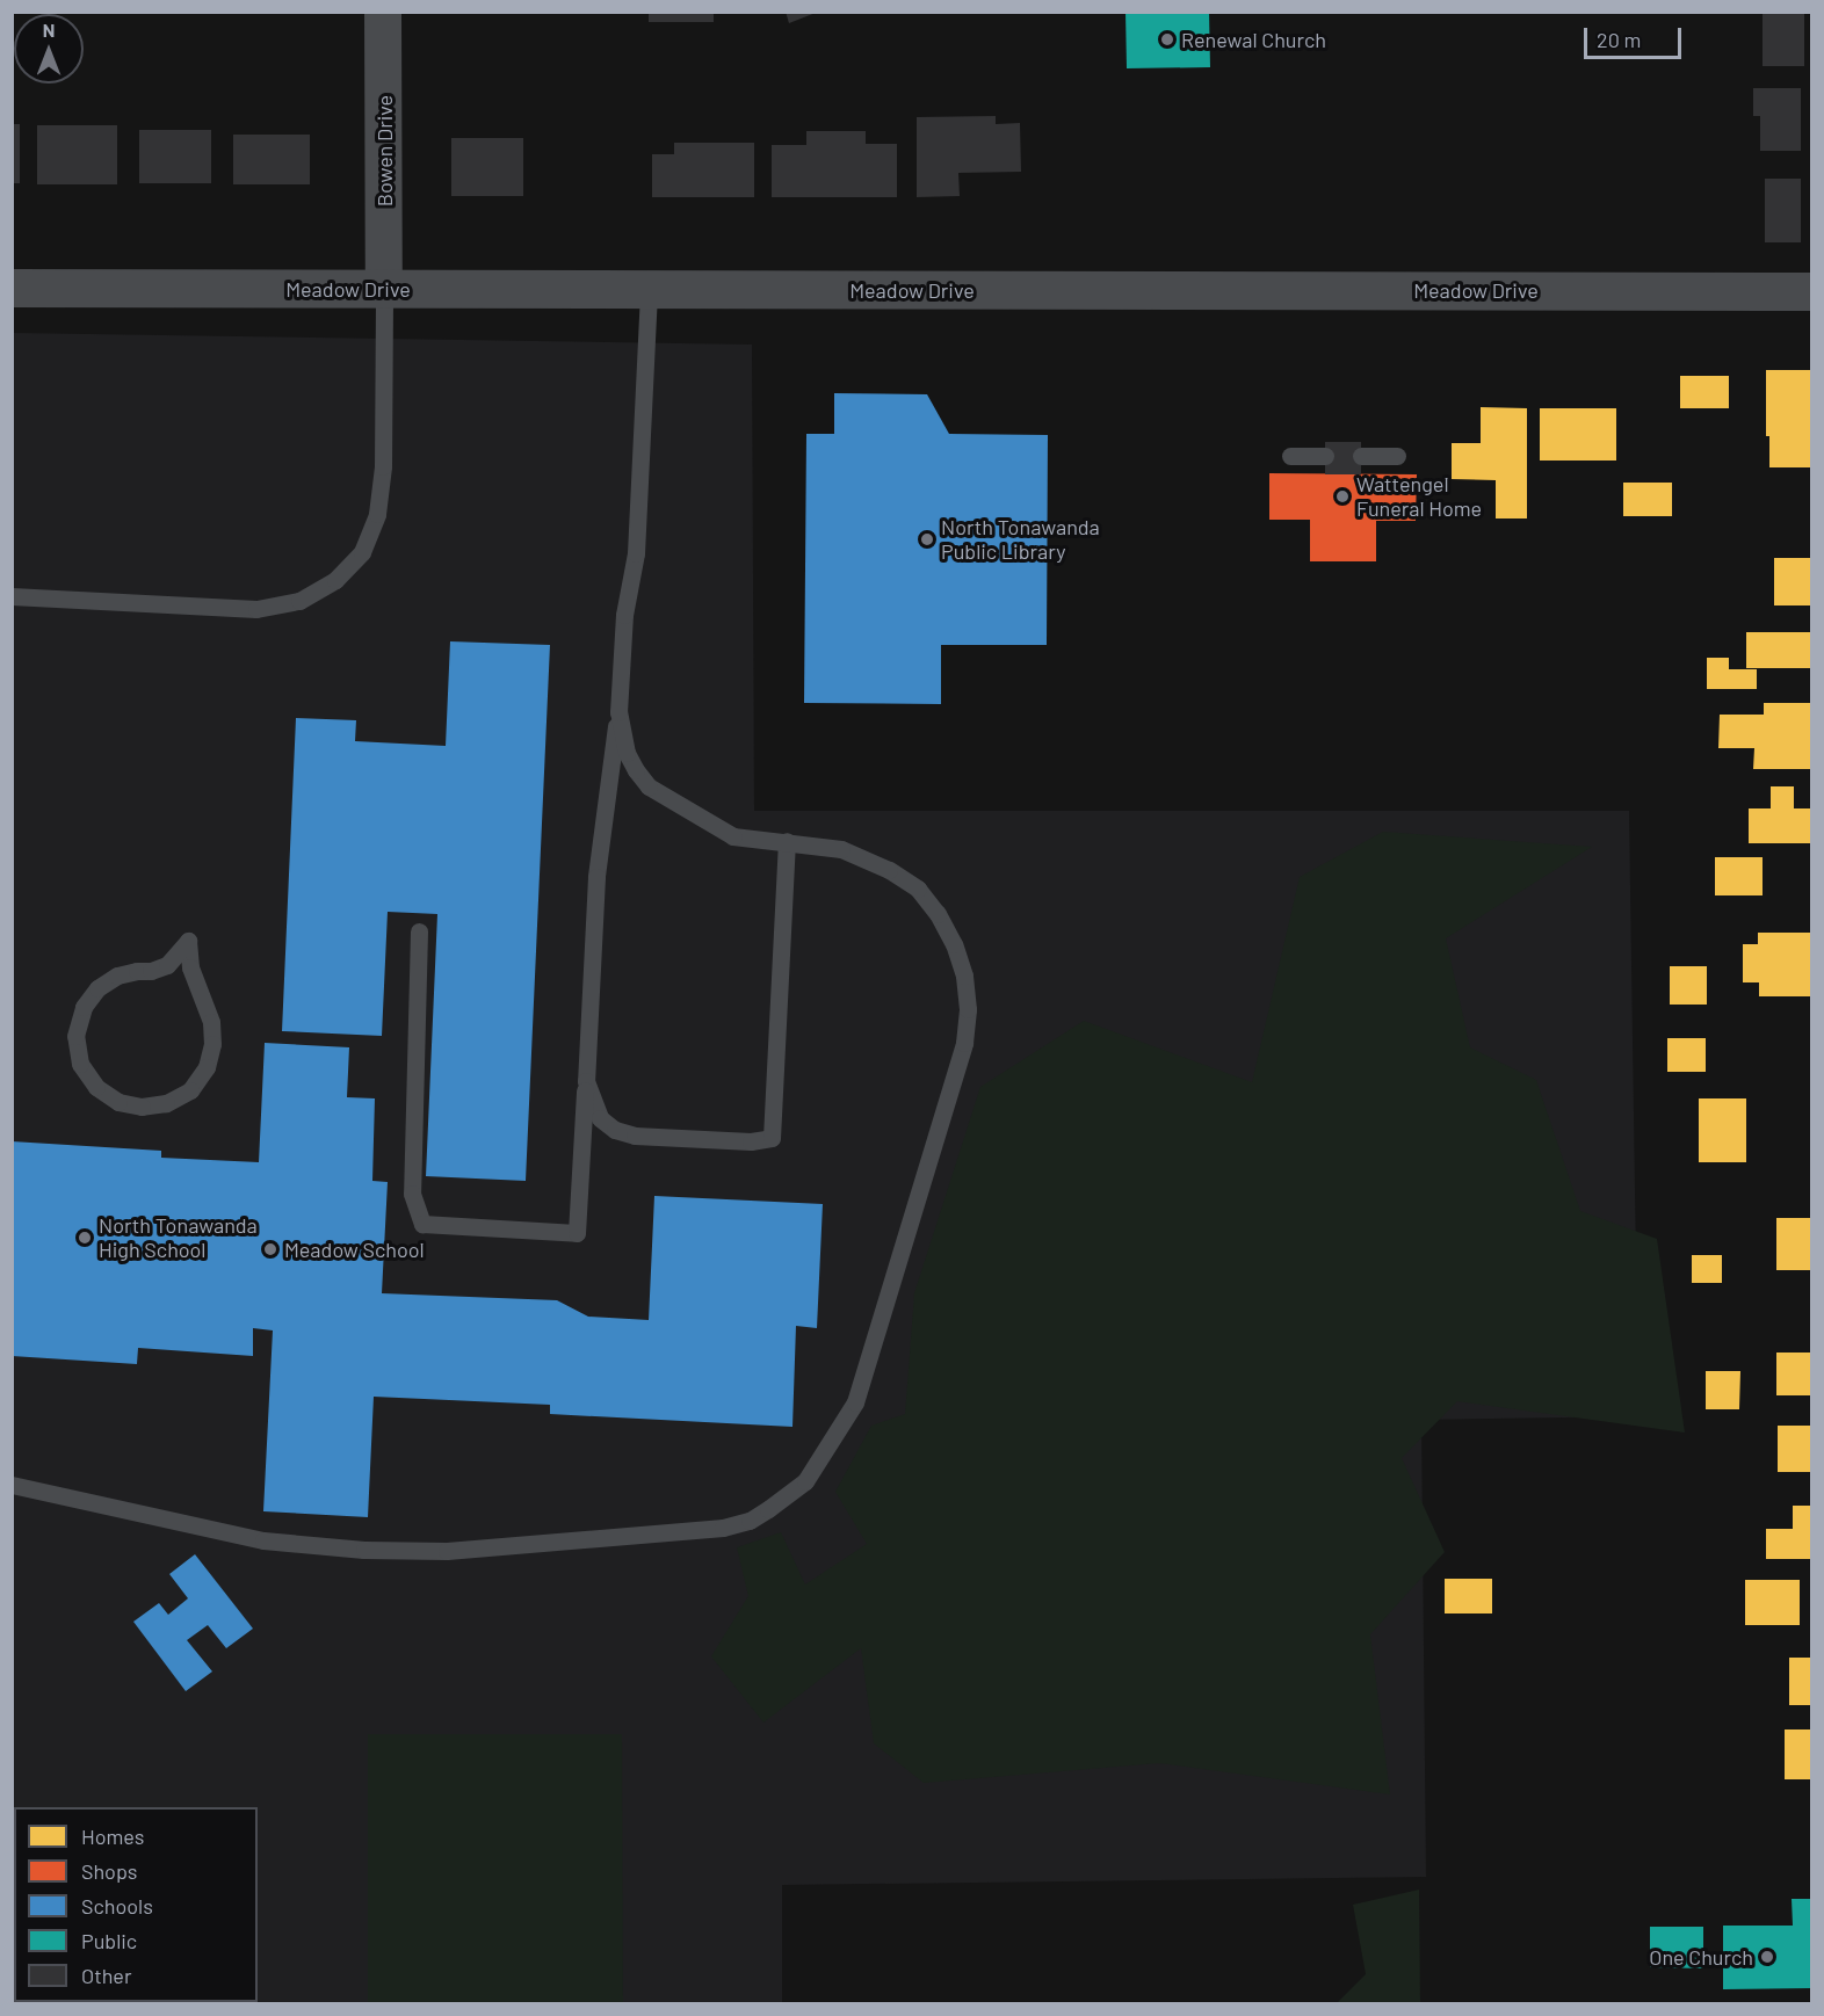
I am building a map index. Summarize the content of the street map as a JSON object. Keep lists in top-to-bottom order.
{
  "streets": {
    "street": ["Bowen Drive", "Meadow Drive"]
  },
  "crossings": [
    ["Bowen Drive", "Meadow Drive"]
  ],
  "places": [
    "Renewal Church",
    "Wattengel Funeral Home",
    "North Tonawanda Public Library",
    "North Tonawanda High School",
    "Meadow School",
    "One Church"
  ],
  "legend": [
    "Homes",
    "Shops",
    "Schools",
    "Public",
    "Other"
  ],
  "scale_bar": "20 m",
  "north": "top"
}
